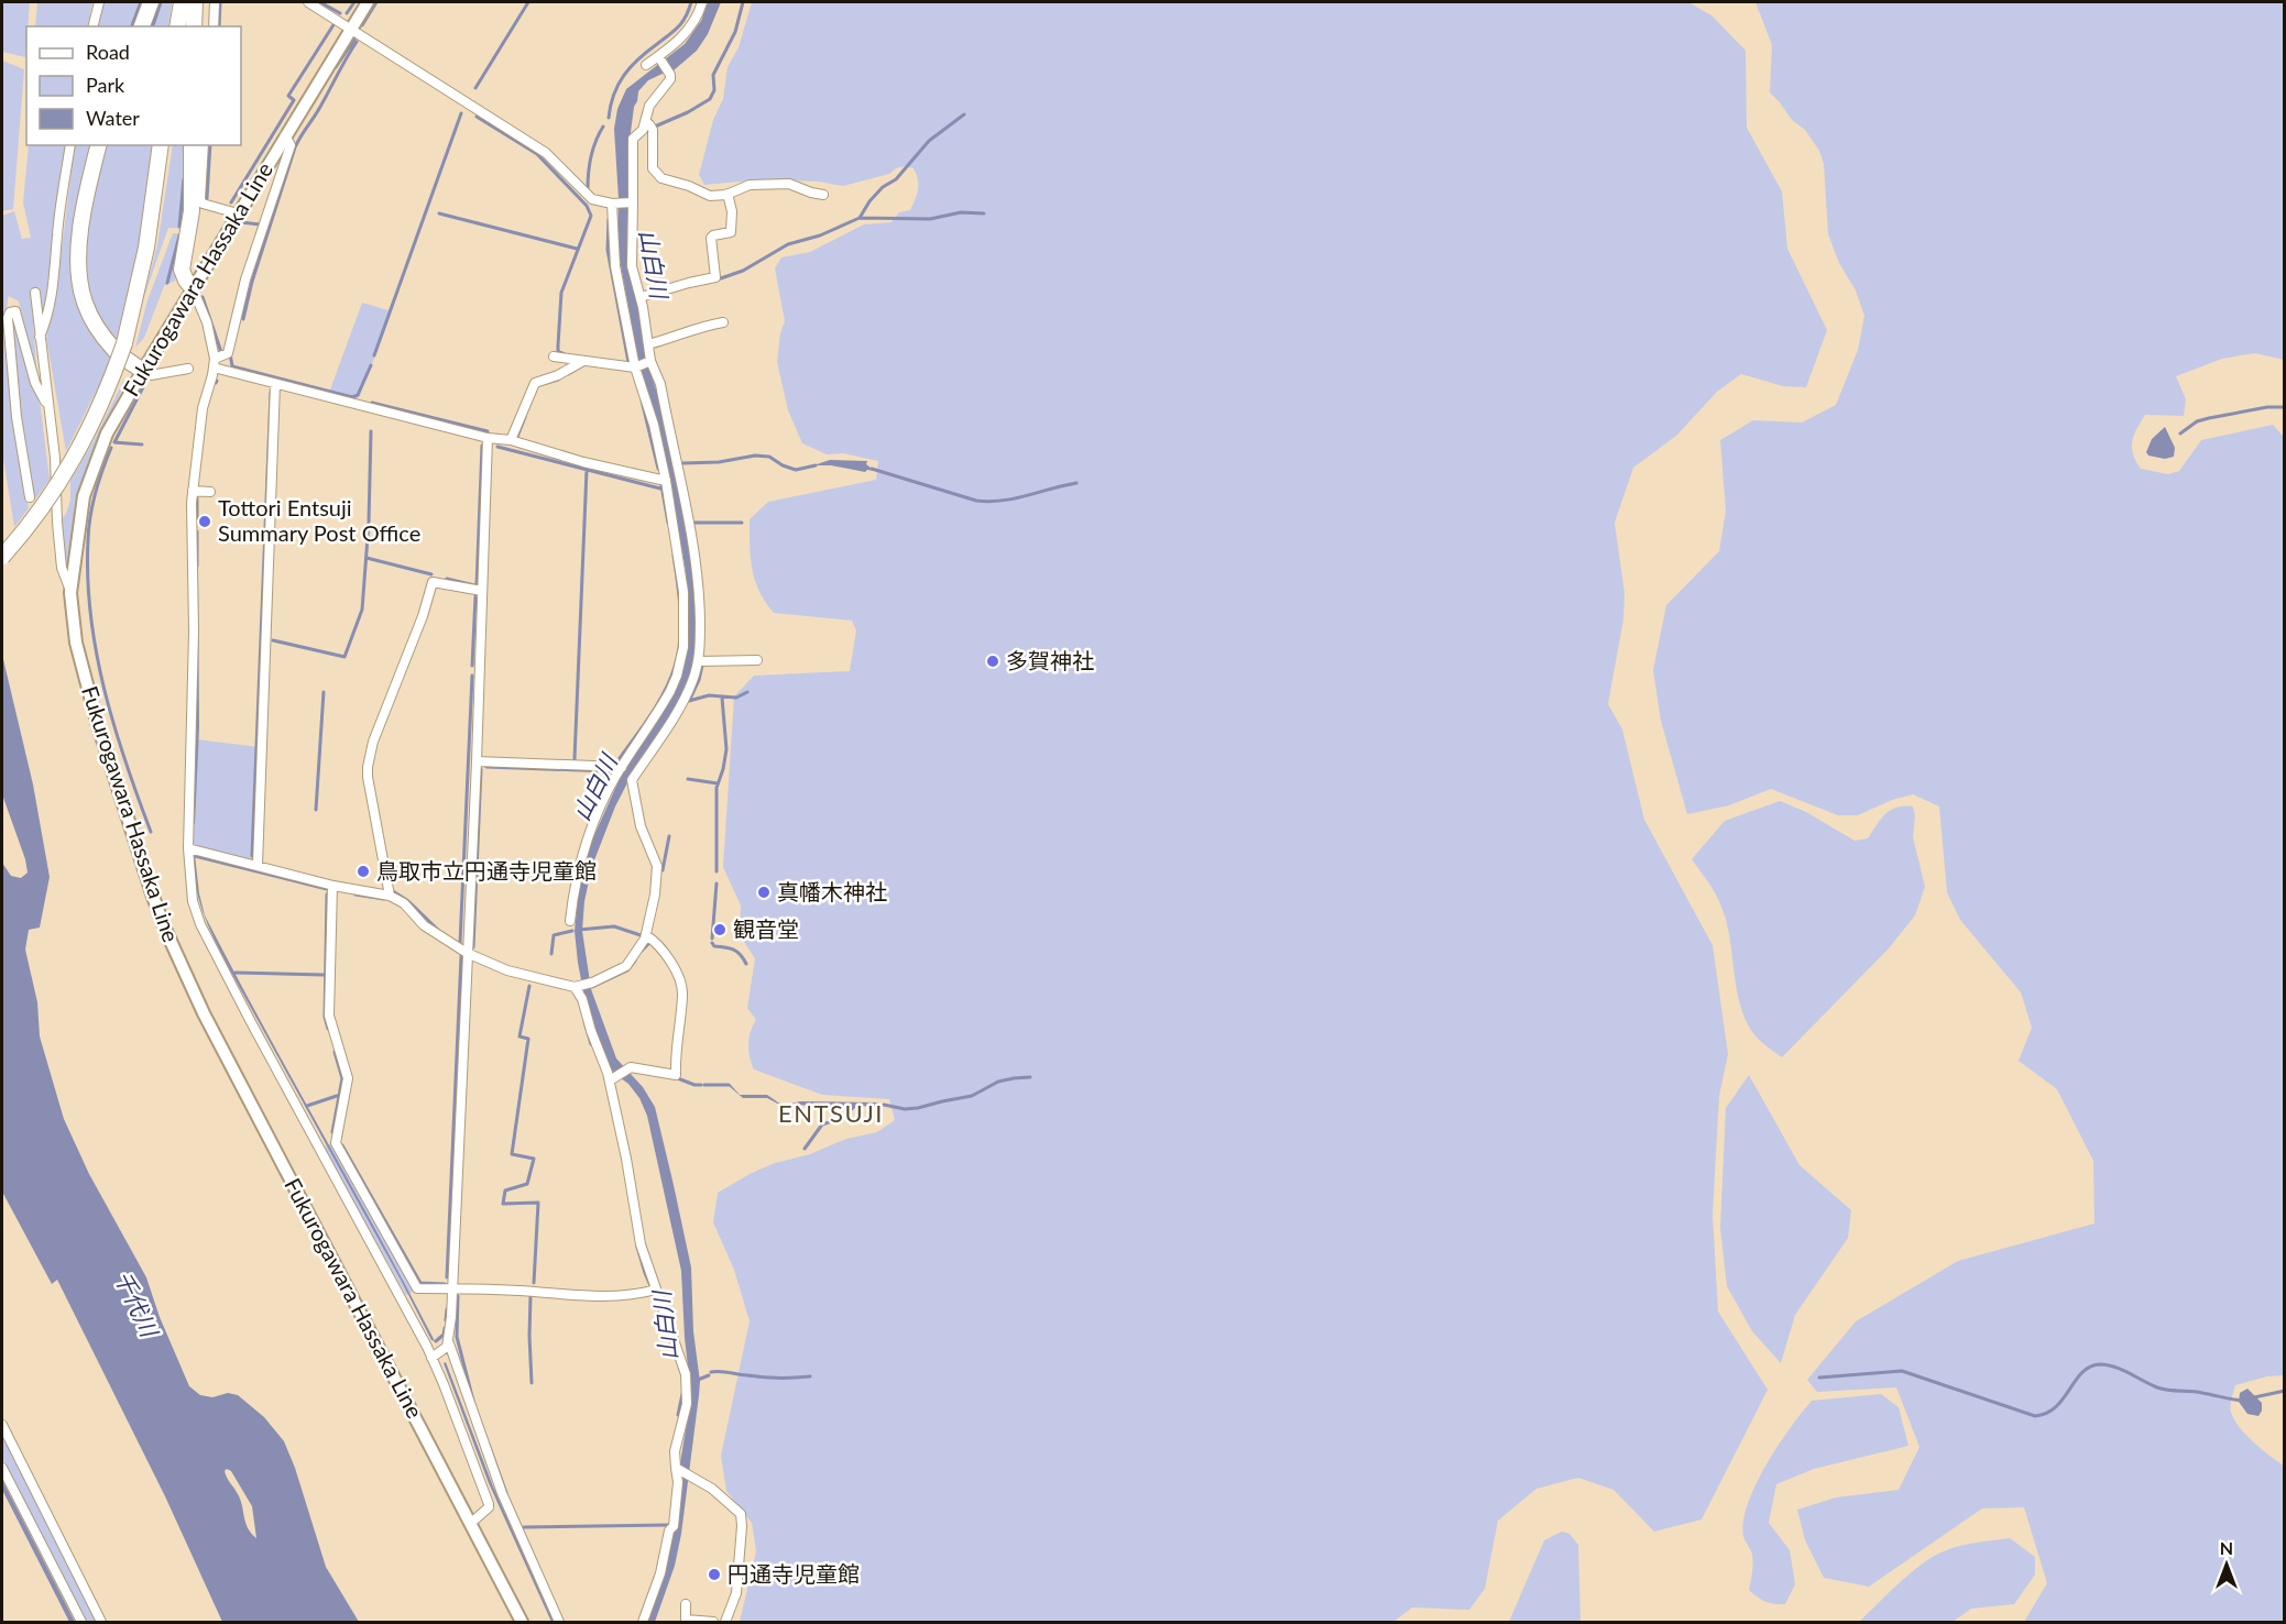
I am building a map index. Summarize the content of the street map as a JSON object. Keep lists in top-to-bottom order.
{
  "streets": {
    "main road": ["Fukurogawara Hassaka Line"]
  },
  "districts": ["ENTSUJI"],
  "water": ["山白川", "千代川"],
  "places": [
    "Tottori Entsuji Summary Post Office",
    "多賀神社",
    "鳥取市立円通寺児童館",
    "真幡木神社",
    "観音堂",
    "円通寺児童館"
  ],
  "legend": ["Road", "Park", "Water"],
  "north": "top"
}
